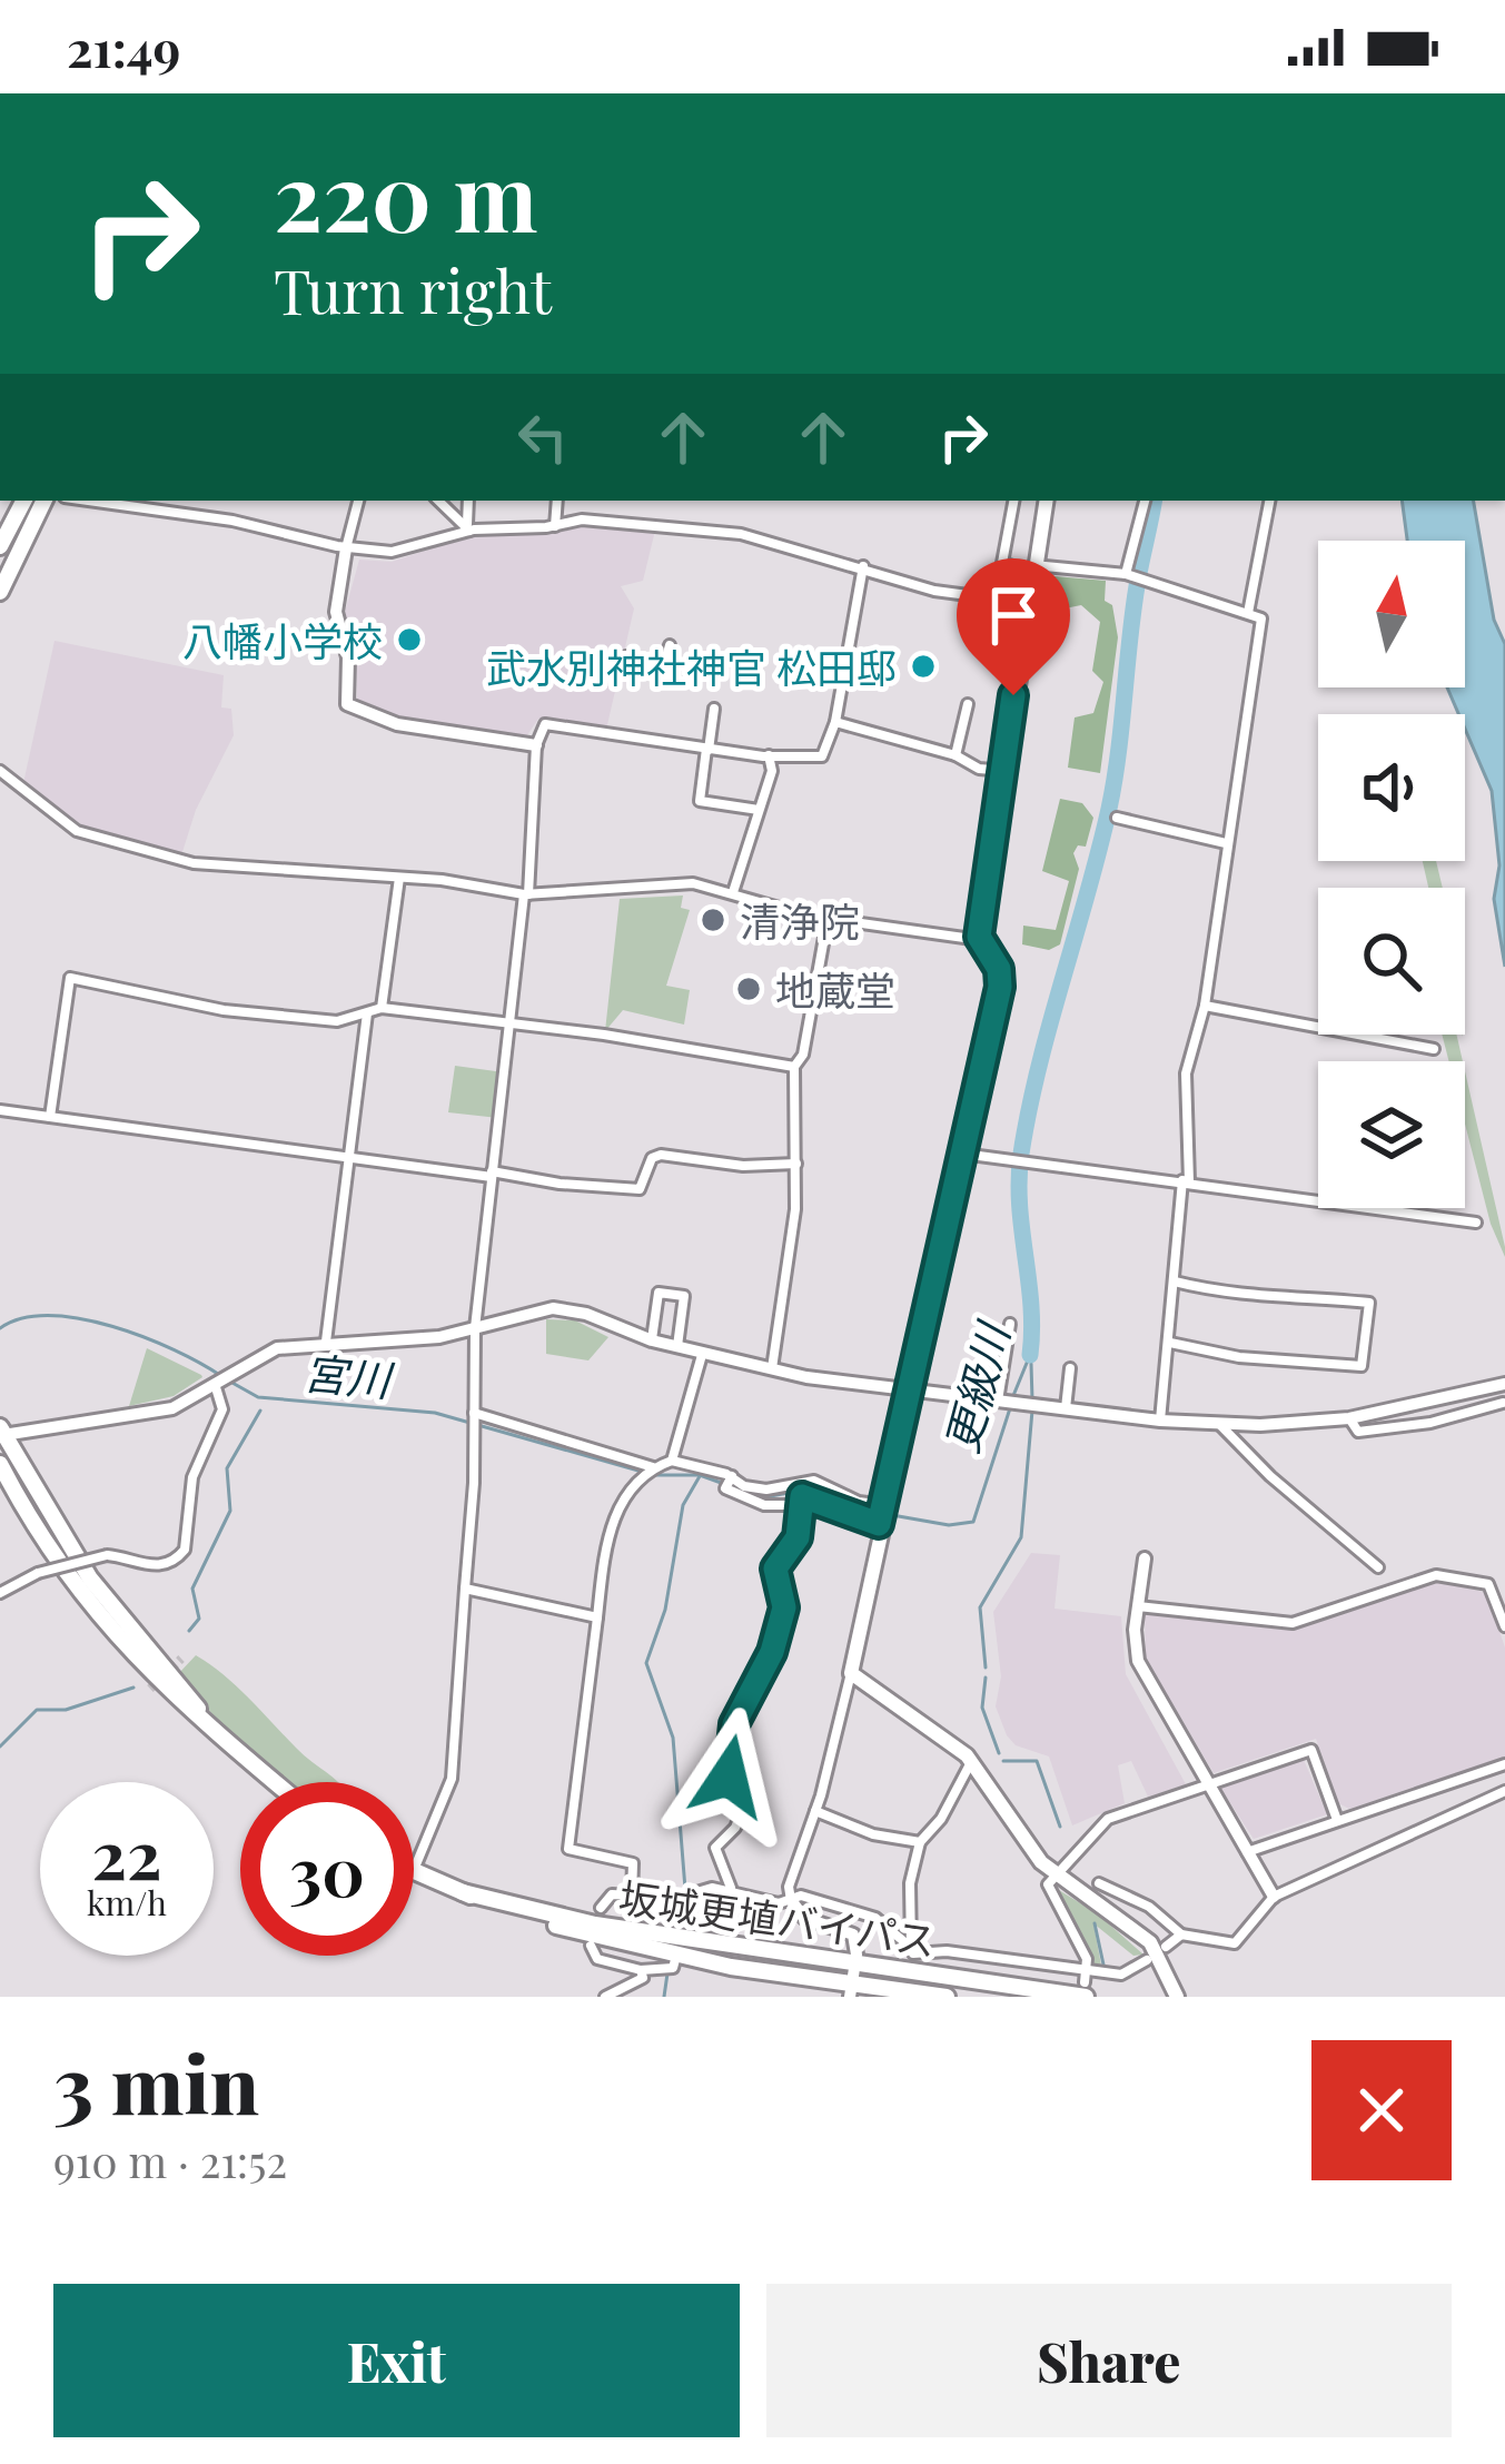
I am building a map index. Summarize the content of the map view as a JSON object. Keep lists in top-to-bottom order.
{
  "streets": {
    "highway": ["坂城更埴バイパス"]
  },
  "water": ["宮川", "更級川"],
  "places": [
    "八幡小学校",
    "武水別神社神官 松田邸",
    "清浄院",
    "地蔵堂"
  ],
  "north": "top",
  "page": {
    "status": "21:49",
    "turn": ["220 m", "Turn right"],
    "speed": "22 km/h",
    "limit": "30",
    "heading": ["3 min", "910 m · 21:52"],
    "buttons": ["Exit", "Share"]
  }
}
